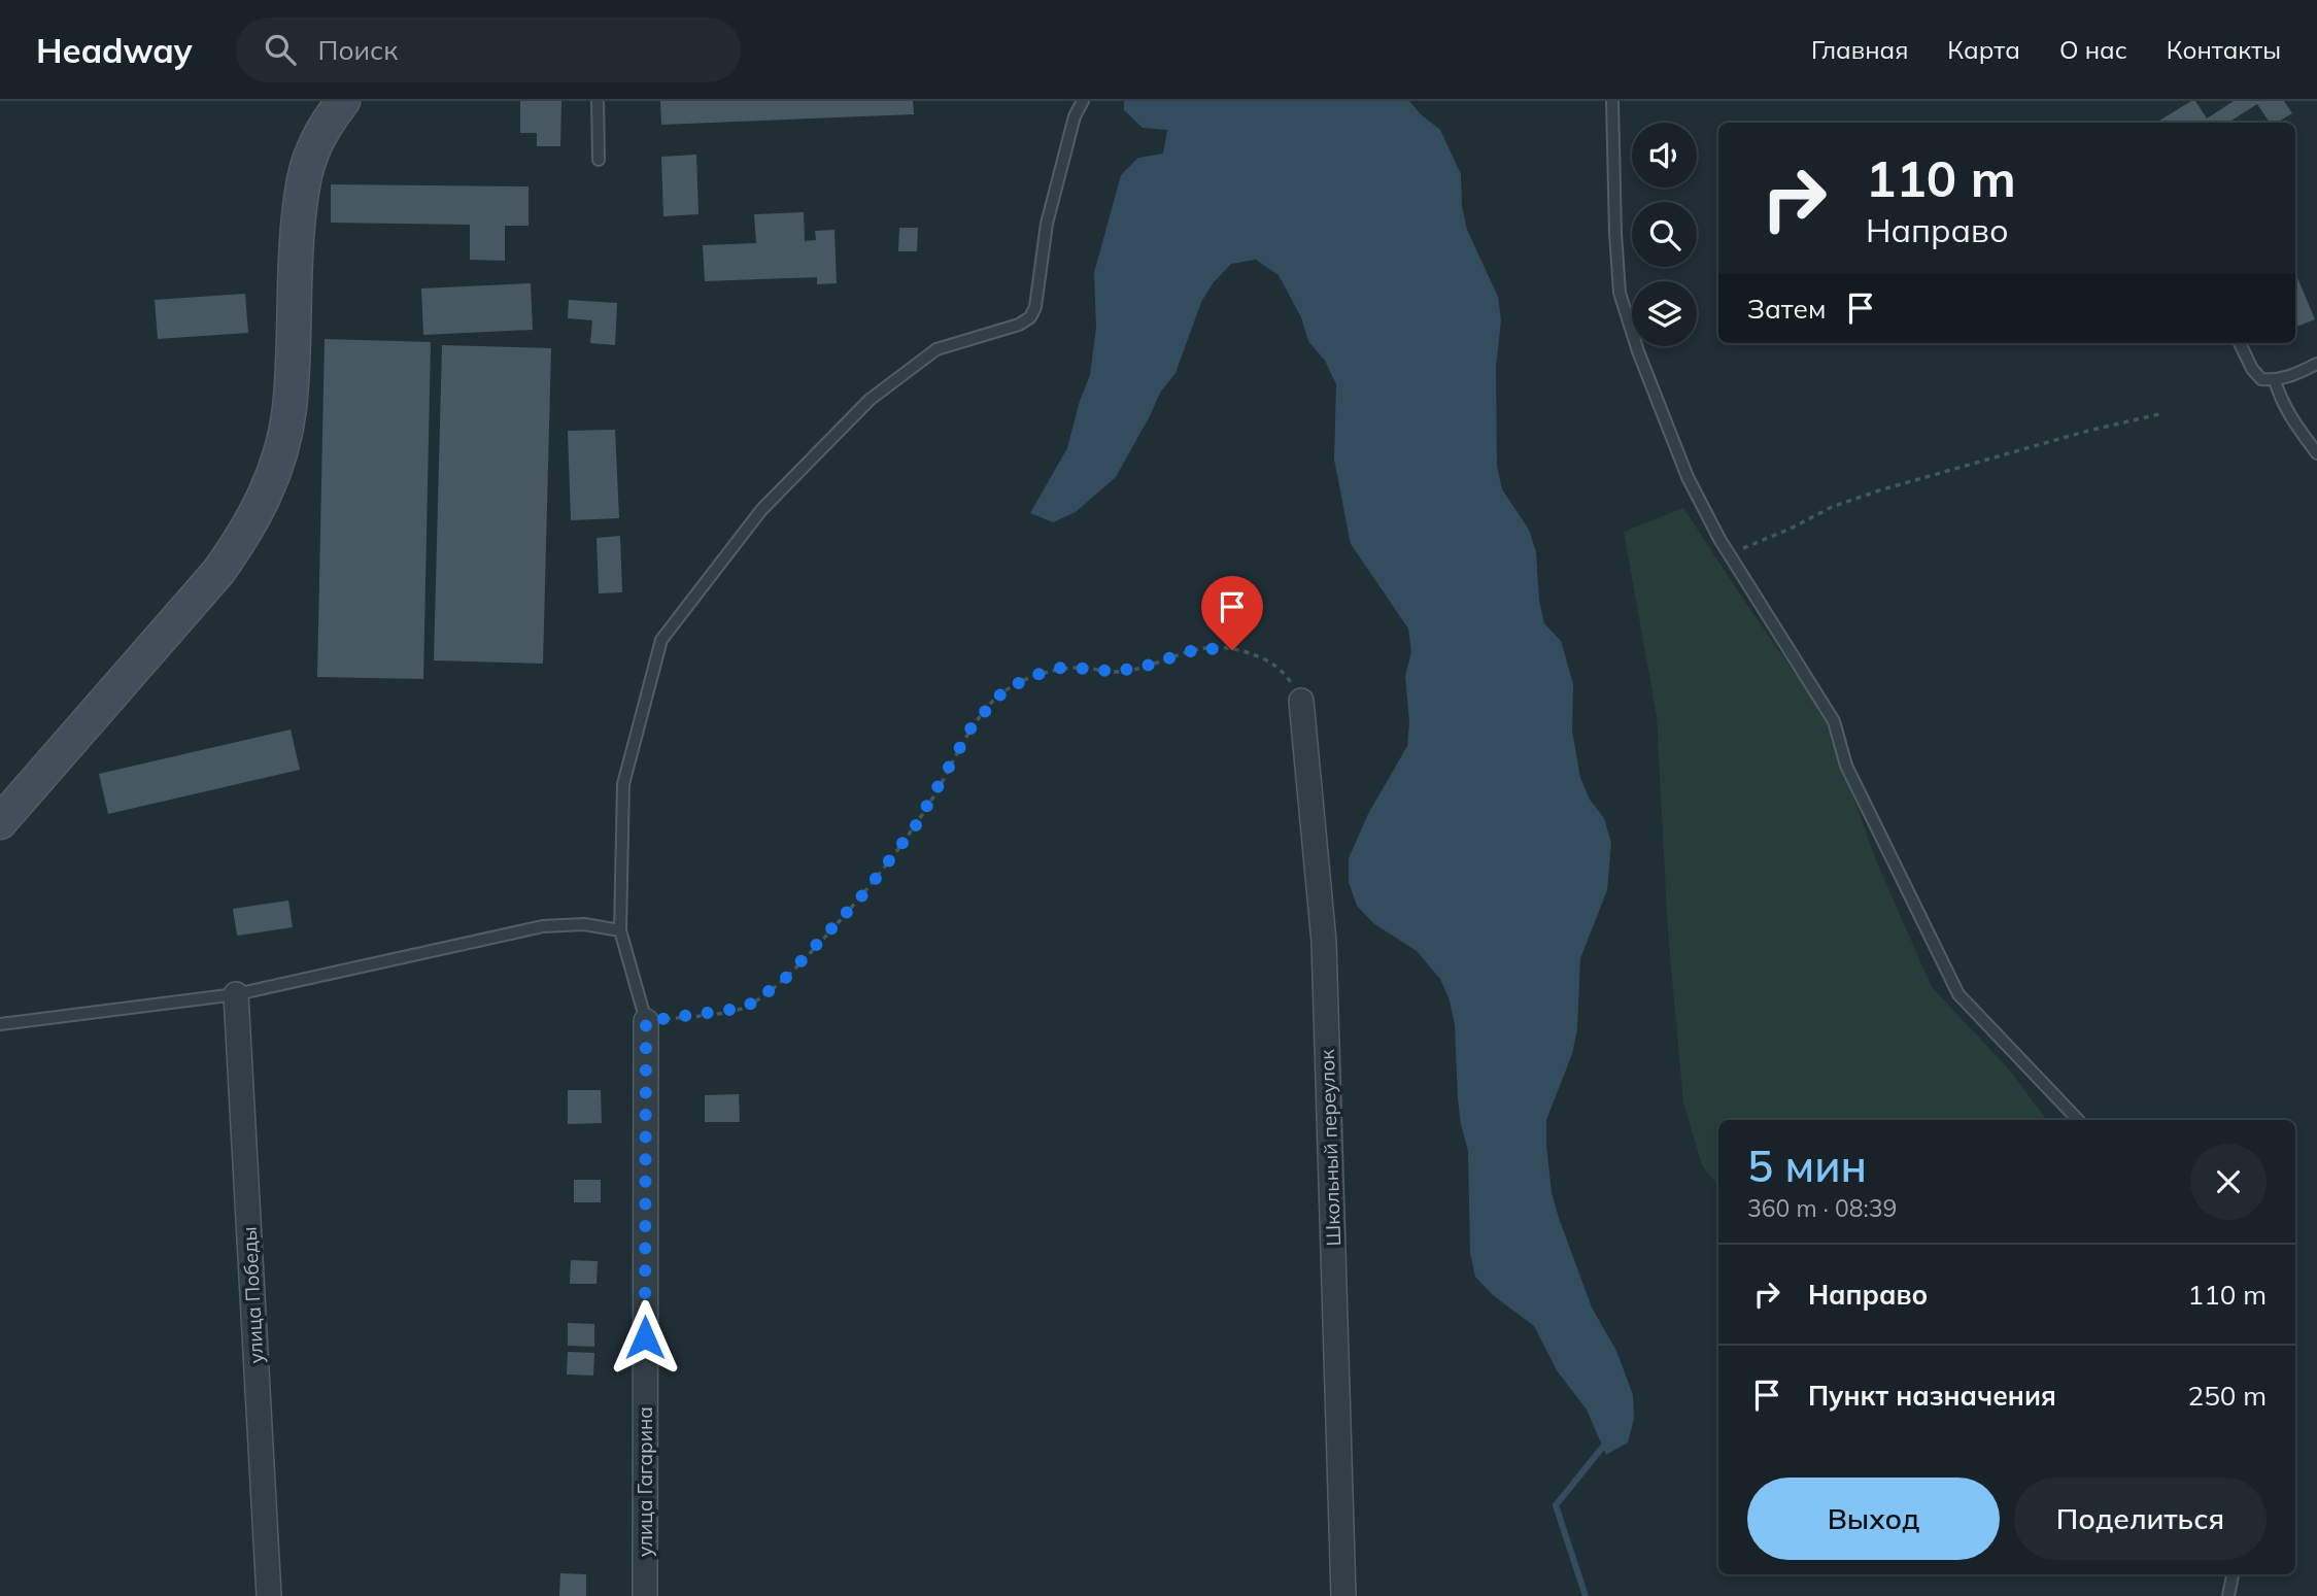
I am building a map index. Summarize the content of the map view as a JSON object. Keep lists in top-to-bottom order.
{
  "streets": {
    "street": ["Школьный переулок", "улица Победы", "улица Гагарина"]
  },
  "page": {
    "header": "Headway",
    "search": "Поиск",
    "nav": [
      "Главная",
      "Карта",
      "О нас",
      "Контакты"
    ],
    "turn": ["110 m", "Направо"],
    "then": "Затем",
    "heading": ["5 мин", "360 m · 08:39"],
    "list": [
      {
        "name": "Направо",
        "value": "110 m"
      },
      {
        "name": "Пункт назначения",
        "value": "250 m"
      }
    ],
    "buttons": ["Выход", "Поделиться"]
  }
}
